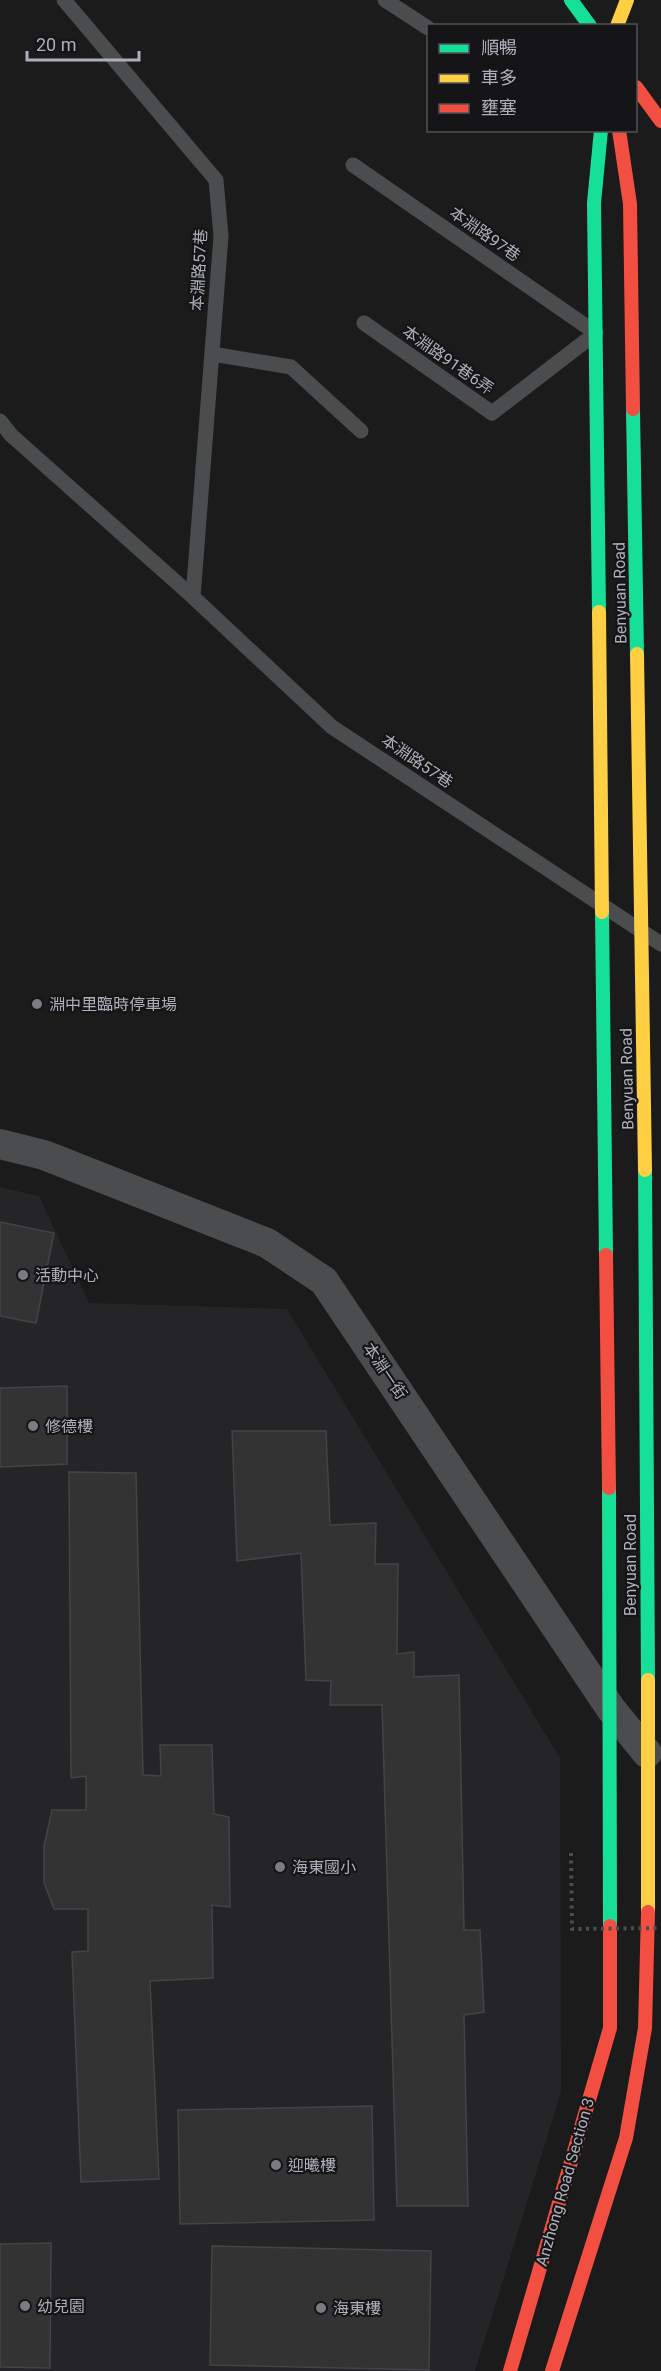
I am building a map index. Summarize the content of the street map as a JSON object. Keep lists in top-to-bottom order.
{
  "streets": {
    "street": ["Benyuan Road", "本淵一街", "Anzhong Road Section 3"],
    "lane": ["本淵路97巷", "本淵路57巷", "本淵路91巷6弄"]
  },
  "crossings": [
    ["本淵路97巷", "本淵路91巷6弄"],
    ["本淵路97巷", "Benyuan Road"],
    ["本淵路57巷", "Benyuan Road"],
    ["本淵路91巷6弄", "Benyuan Road"],
    ["Benyuan Road", "本淵一街"],
    ["Benyuan Road", "Anzhong Road Section 3"]
  ],
  "places": [
    "淵中里臨時停車場",
    "活動中心",
    "修德樓",
    "海東國小",
    "迎曦樓",
    "幼兒園",
    "海東樓"
  ],
  "legend": ["順暢", "車多", "壅塞"],
  "scale_bar": "20 m"
}
